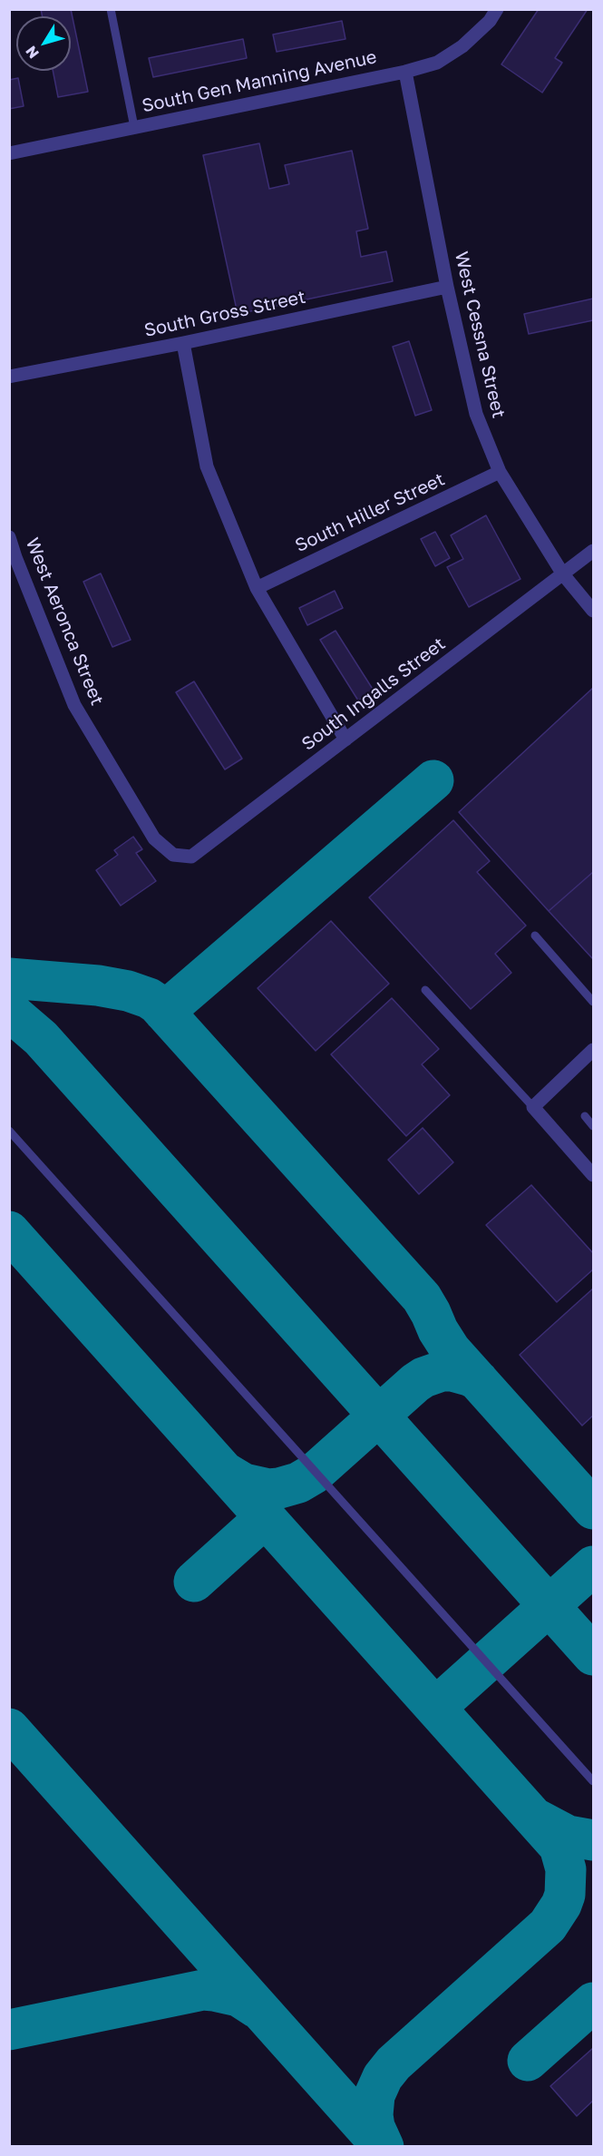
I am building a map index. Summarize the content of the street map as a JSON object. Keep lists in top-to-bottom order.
{
  "streets": {
    "street": [
      "South Gen Manning Avenue",
      "South Gross Street",
      "West Cessna Street",
      "South Hiller Street",
      "West Aeronca Street",
      "South Ingalls Street"
    ]
  },
  "crossings": [
    ["South Gen Manning Avenue", "West Cessna Street"],
    ["South Gross Street", "West Cessna Street"],
    ["West Cessna Street", "South Hiller Street"],
    ["West Cessna Street", "South Ingalls Street"],
    ["West Aeronca Street", "South Ingalls Street"]
  ],
  "north": "bottom left"
}
